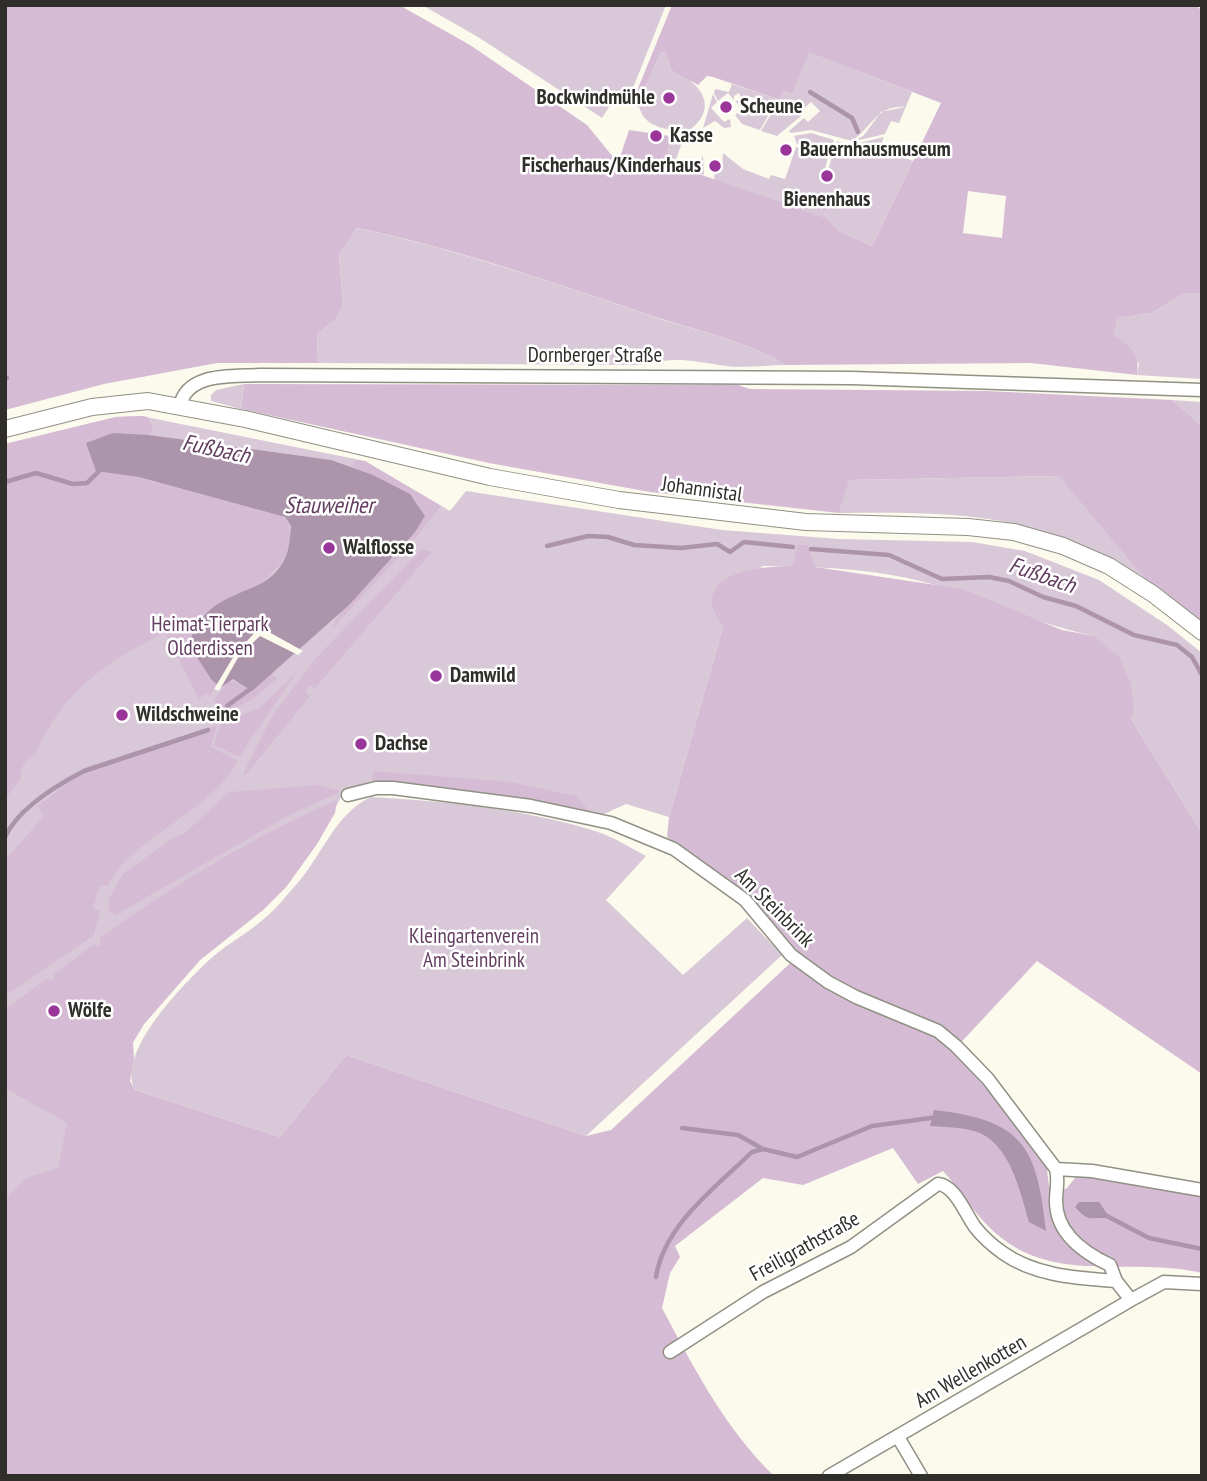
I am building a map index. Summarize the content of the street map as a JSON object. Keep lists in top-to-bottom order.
{
  "streets": {
    "main road": ["Johannistal"],
    "street": [
      "Dornberger Straße",
      "Am Steinbrink",
      "Freiligrathstraße",
      "Am Wellenkotten"
    ]
  },
  "crossings": [
    ["Dornberger Straße", "Johannistal"]
  ],
  "water": ["Fußbach", "Stauweiher"],
  "parks": ["Heimat-Tierpark Olderdissen", "Kleingartenverein Am Steinbrink"],
  "places": [
    "Bockwindmühle",
    "Scheune",
    "Kasse",
    "Bauernhausmuseum",
    "Fischerhaus/Kinderhaus",
    "Bienenhaus",
    "Walflosse",
    "Damwild",
    "Wildschweine",
    "Dachse",
    "Wölfe"
  ]
}
